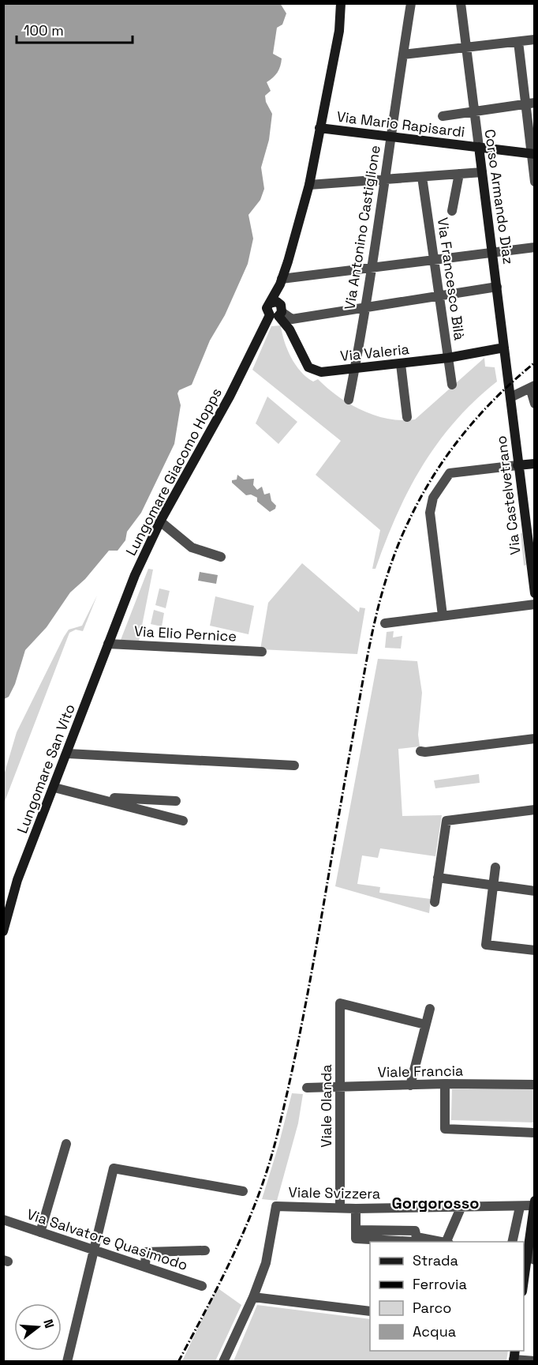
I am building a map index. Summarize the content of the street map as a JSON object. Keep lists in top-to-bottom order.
{
  "streets": {
    "main road": [
      "Via Mario Rapisardi",
      "Corso Armando Diaz",
      "Via Valeria",
      "Lungomare Giacomo Hopps",
      "Via Castelvetrano",
      "Lungomare San Vito"
    ],
    "street": [
      "Via Antonino Castiglione",
      "Via Francesco Bilà",
      "Via Elio Pernice",
      "Viale Francia",
      "Viale Olanda",
      "Viale Svizzera",
      "Via Salvatore Quasimodo"
    ]
  },
  "crossings": [
    ["Via Mario Rapisardi", "Corso Armando Diaz"],
    ["Via Mario Rapisardi", "Via Antonino Castiglione"],
    ["Via Mario Rapisardi", "Lungomare Giacomo Hopps"],
    ["Corso Armando Diaz", "Via Valeria"],
    ["Corso Armando Diaz", "Via Castelvetrano"],
    ["Via Antonino Castiglione", "Via Valeria"],
    ["Via Francesco Bilà", "Via Valeria"],
    ["Via Valeria", "Lungomare Giacomo Hopps"],
    ["Lungomare Giacomo Hopps", "Via Elio Pernice"],
    ["Lungomare Giacomo Hopps", "Lungomare San Vito"],
    ["Via Elio Pernice", "Lungomare San Vito"],
    ["Viale Francia", "Viale Olanda"],
    ["Viale Olanda", "Viale Svizzera"]
  ],
  "districts": ["Gorgorosso"],
  "legend": [
    "Strada",
    "Ferrovia",
    "Parco",
    "Acqua"
  ],
  "scale_bar": "100 m",
  "north": "right"
}
